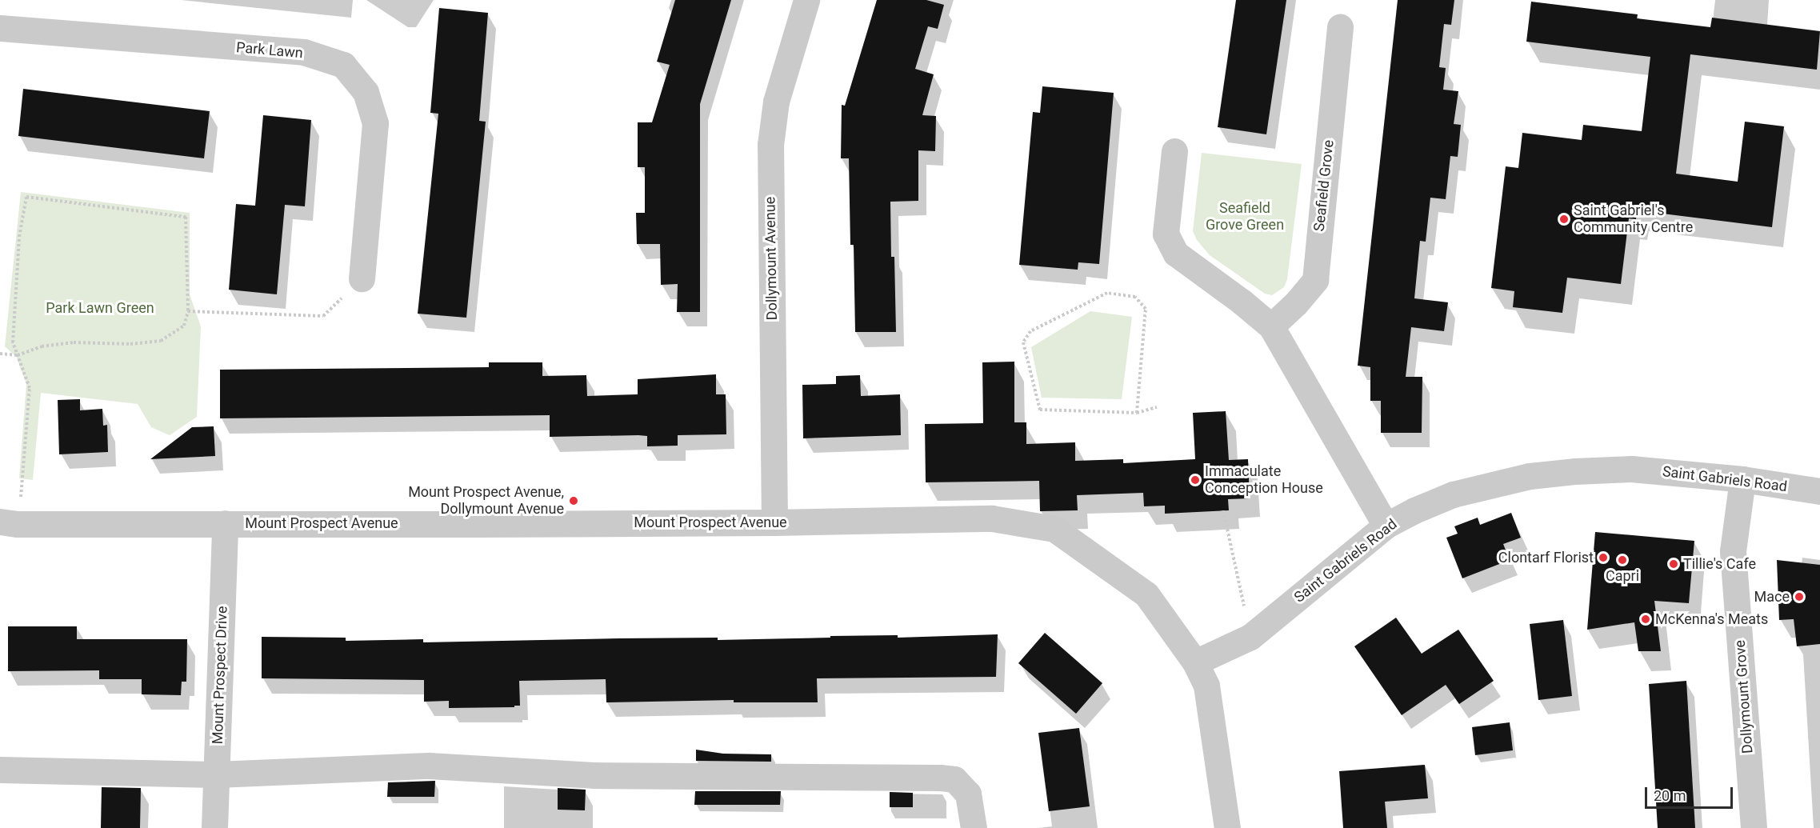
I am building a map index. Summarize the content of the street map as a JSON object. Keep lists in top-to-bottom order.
{
  "streets": {
    "street": [
      "Park Lawn",
      "Seafield Grove",
      "Dollymount Avenue",
      "Saint Gabriels Road",
      "Mount Prospect Avenue",
      "Mount Prospect Drive",
      "Dollymount Grove"
    ]
  },
  "crossings": [
    ["Dollymount Avenue", "Mount Prospect Avenue"],
    ["Saint Gabriels Road", "Mount Prospect Avenue"],
    ["Saint Gabriels Road", "Dollymount Grove"],
    ["Mount Prospect Avenue", "Mount Prospect Drive"]
  ],
  "parks": ["Seafield Grove Green", "Park Lawn Green"],
  "places": [
    "Saint Gabriel's Community Centre",
    "Immaculate Conception House",
    "Mount Prospect Avenue, Dollymount Avenue",
    "Clontarf Florist",
    "Capri",
    "Tillie's Cafe",
    "Mace",
    "McKenna's Meats"
  ],
  "scale_bar": "20 m"
}
